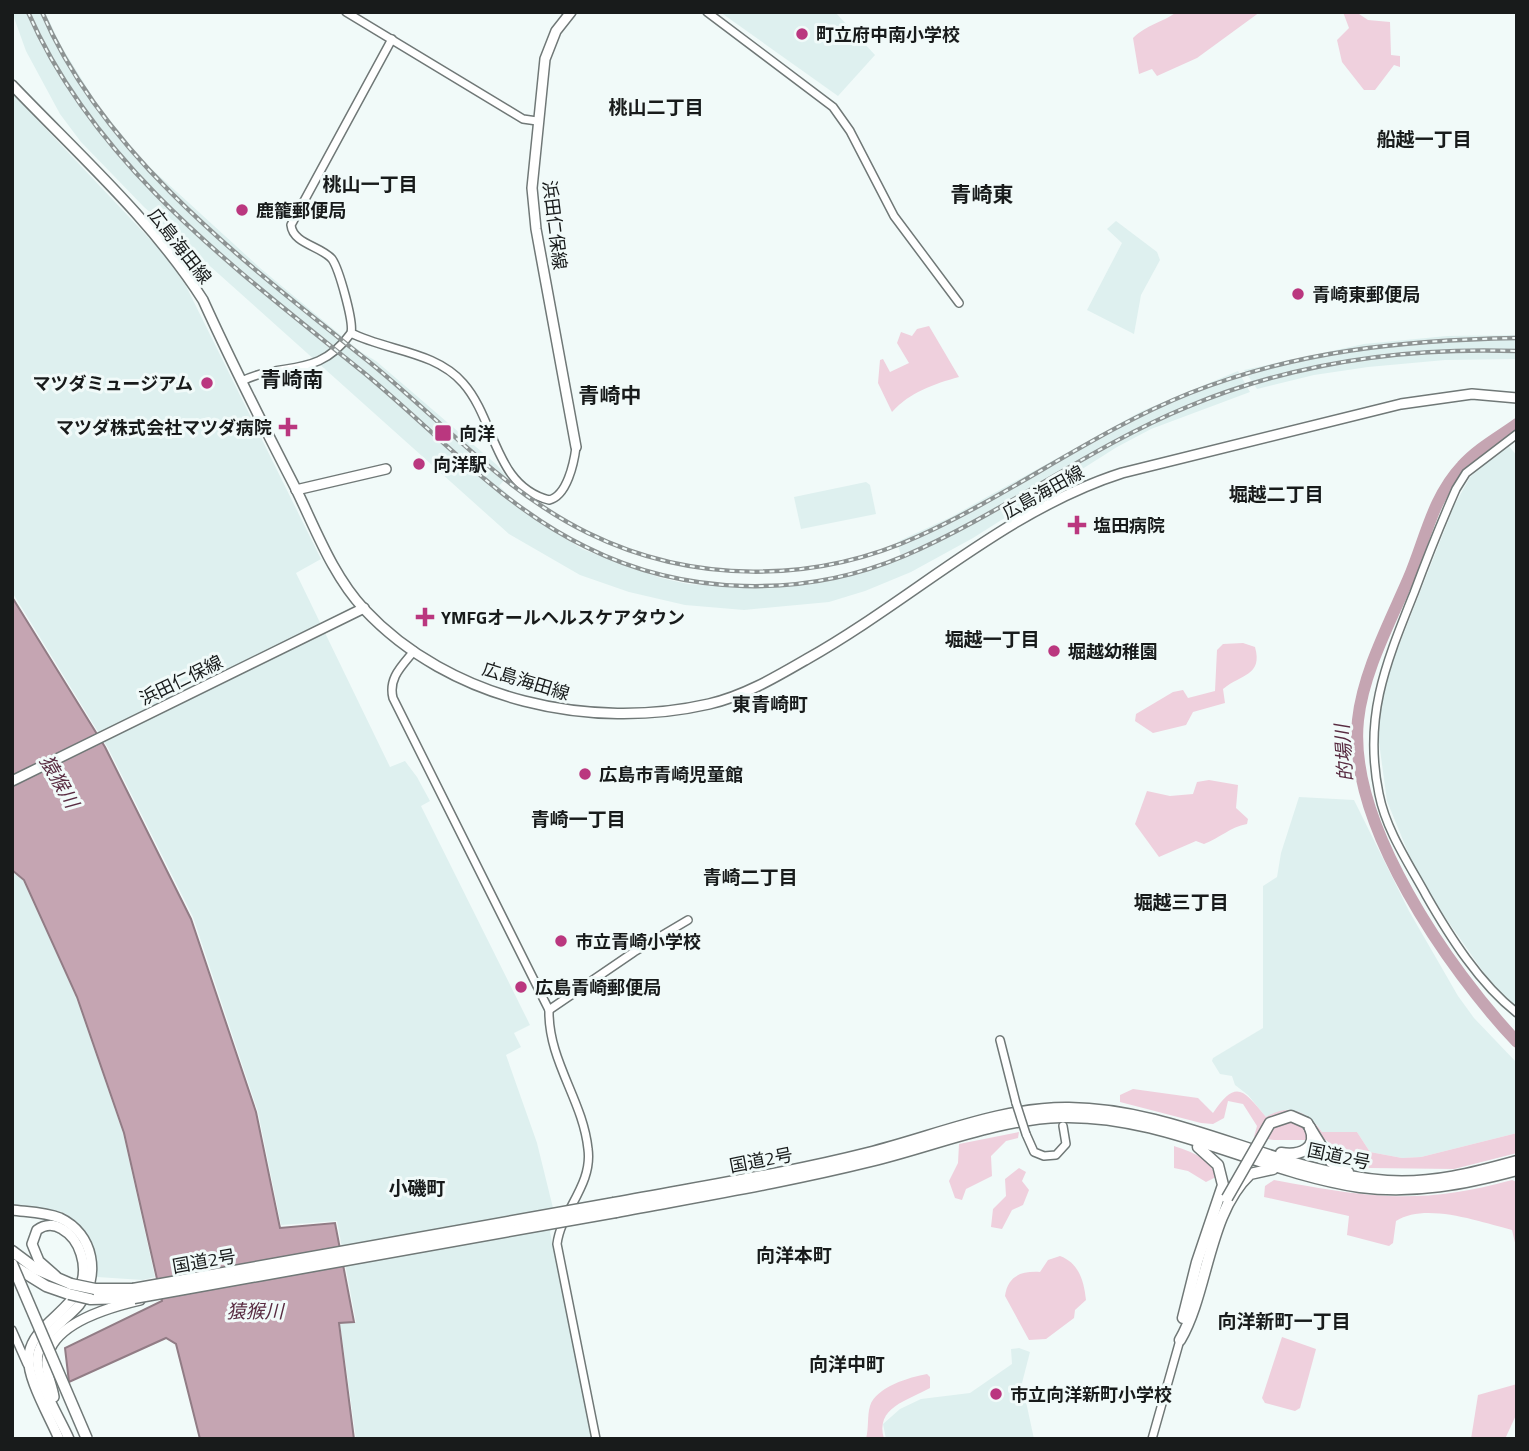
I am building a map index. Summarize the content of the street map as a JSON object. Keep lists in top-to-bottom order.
{
  "streets": {
    "highway": ["国道2号"],
    "main road": ["浜田仁保線", "広島海田線"]
  },
  "crossings": [
    ["浜田仁保線", "広島海田線"]
  ],
  "districts": [
    "桃山二丁目",
    "船越一丁目",
    "桃山一丁目",
    "青崎東",
    "青崎南",
    "青崎中",
    "堀越二丁目",
    "堀越一丁目",
    "東青崎町",
    "青崎一丁目",
    "青崎二丁目",
    "堀越三丁目",
    "小磯町",
    "向洋本町",
    "向洋新町一丁目",
    "向洋中町"
  ],
  "water": ["的場川", "猿猴川"],
  "places": {
    "other": [
      "町立府中南小学校",
      "鹿籠郵便局",
      "青崎東郵便局",
      "マツダミュージアム",
      "向洋駅",
      "堀越幼稚園",
      "広島市青崎児童館",
      "市立青崎小学校",
      "広島青崎郵便局",
      "市立向洋新町小学校"
    ],
    "health": ["マツダ株式会社マツダ病院", "塩田病院", "YMFGオールヘルスケアタウン"],
    "transit": ["向洋"]
  }
}
